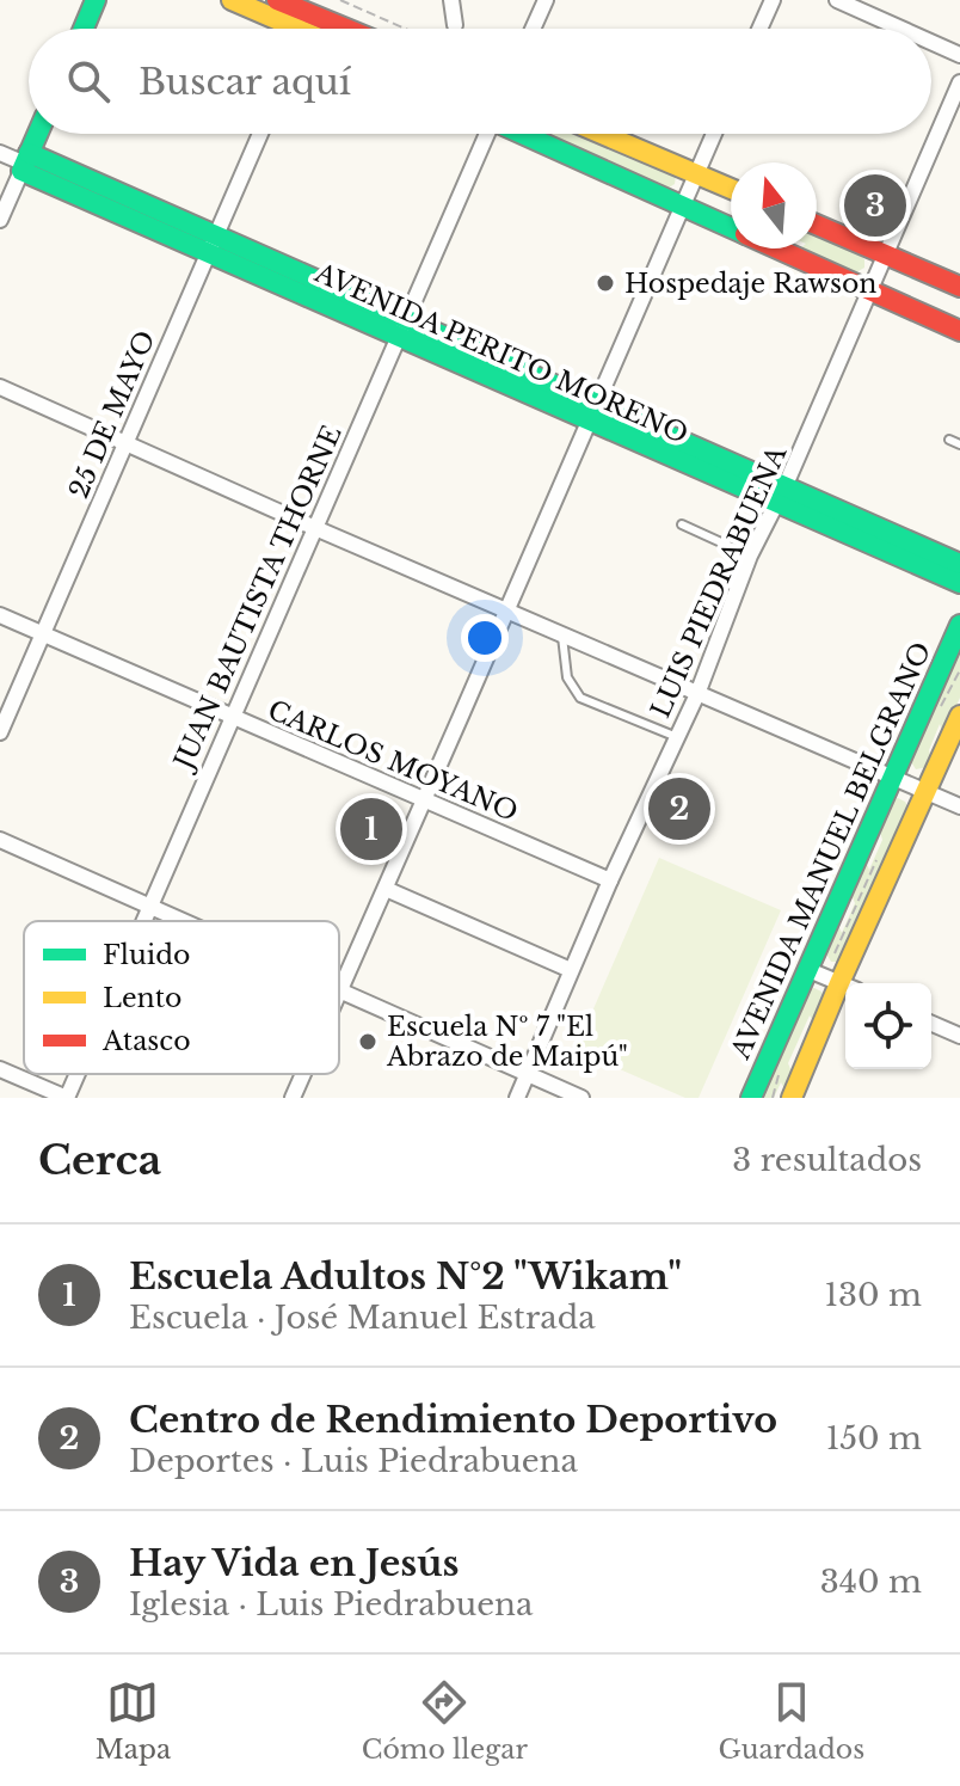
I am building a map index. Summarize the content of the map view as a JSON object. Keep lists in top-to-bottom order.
{
  "streets": {
    "main road": ["AVENIDA PERITO MORENO", "AVENIDA MANUEL BELGRANO"],
    "street": [
      "25 DE MAYO",
      "LUIS PIEDRABUENA",
      "JUAN BAUTISTA THORNE",
      "CARLOS MOYANO"
    ]
  },
  "crossings": [
    ["AVENIDA PERITO MORENO", "25 DE MAYO"],
    ["AVENIDA PERITO MORENO", "LUIS PIEDRABUENA"],
    ["AVENIDA PERITO MORENO", "JUAN BAUTISTA THORNE"],
    ["25 DE MAYO", "CARLOS MOYANO"],
    ["LUIS PIEDRABUENA", "CARLOS MOYANO"],
    ["JUAN BAUTISTA THORNE", "CARLOS MOYANO"]
  ],
  "places": ["Hospedaje Rawson", "Escuela Nº 7 \"El Abrazo de Maipú\""],
  "legend": ["Fluido", "Lento", "Atasco"],
  "north": "top",
  "page": {
    "search": "Buscar aquí",
    "pins": ["3", "2", "1"],
    "heading": ["Cerca", "3 resultados"],
    "list": [
      {
        "mark": "1",
        "name": "Escuela Adultos N°2 \"Wikam\"",
        "note": "Escuela · José Manuel Estrada",
        "value": "130 m"
      },
      {
        "mark": "2",
        "name": "Centro de Rendimiento Deportivo",
        "note": "Deportes · Luis Piedrabuena",
        "value": "150 m"
      },
      {
        "mark": "3",
        "name": "Hay Vida en Jesús",
        "note": "Iglesia · Luis Piedrabuena",
        "value": "340 m"
      }
    ],
    "nav": ["Mapa", "Cómo llegar", "Guardados"]
  }
}
